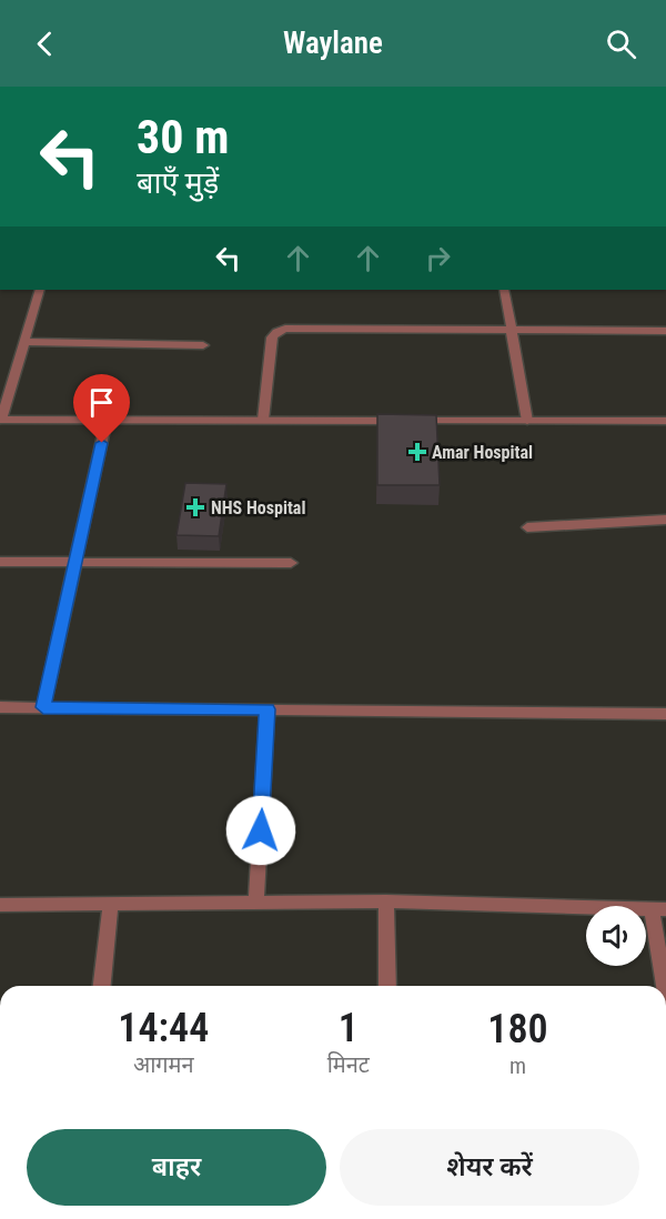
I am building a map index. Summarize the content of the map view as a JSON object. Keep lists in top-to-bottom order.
{
  "places": {
    "health": ["Amar Hospital", "NHS Hospital"]
  },
  "page": {
    "header": "Waylane",
    "turn": ["30 m", "बाएँ मुड़ें"],
    "eta": [
      "14:44",
      "आगमन",
      "1",
      "मिनट",
      "180",
      "m"
    ],
    "buttons": ["बाहर", "शेयर करें"]
  }
}
